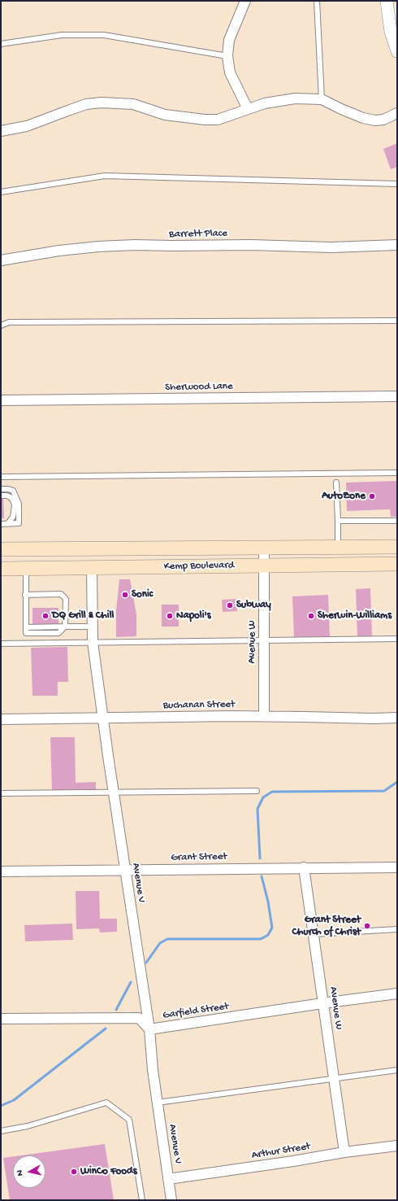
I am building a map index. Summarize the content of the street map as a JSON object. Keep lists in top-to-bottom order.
{
  "streets": {
    "main road": ["Kemp Boulevard"],
    "street": [
      "Barrett Place",
      "Sherwood Lane",
      "Avenue W",
      "Buchanan Street",
      "Grant Street",
      "Avenue V",
      "Garfield Street",
      "Arthur Street"
    ]
  },
  "crossings": [
    ["Kemp Boulevard", "Avenue W"],
    ["Kemp Boulevard", "Avenue V"],
    ["Avenue W", "Buchanan Street"],
    ["Avenue W", "Grant Street"],
    ["Avenue W", "Garfield Street"],
    ["Avenue W", "Arthur Street"],
    ["Buchanan Street", "Avenue V"],
    ["Grant Street", "Avenue V"],
    ["Avenue V", "Garfield Street"],
    ["Avenue V", "Arthur Street"]
  ],
  "places": [
    "AutoZone",
    "Sonic",
    "Subway",
    "DQ Grill & Chill",
    "Napoli's",
    "Sherwin-Williams",
    "Grant Street Church of Christ",
    "WinCo Foods"
  ],
  "north": "left"
}
